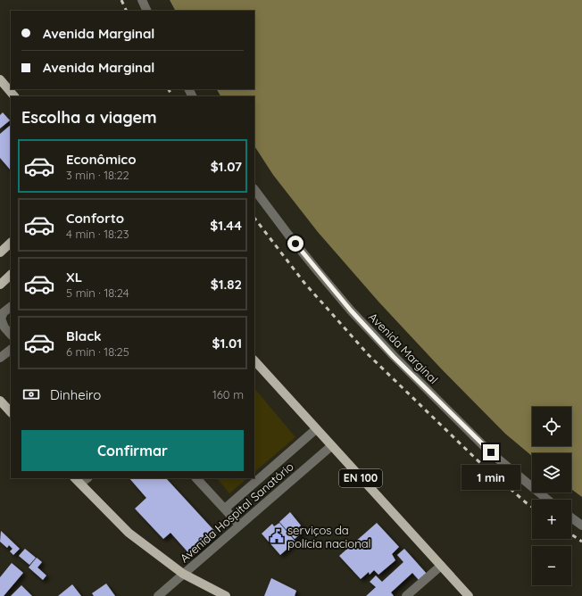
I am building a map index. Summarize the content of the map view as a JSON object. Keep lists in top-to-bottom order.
{
  "streets": {
    "main road": ["EN 100"],
    "street": ["Avenida Marginal", "Avenida Hospital Sanatório"]
  },
  "crossings": [
    ["EN 100", "Avenida Hospital Sanatório"]
  ],
  "places": {
    "public building": ["serviços da polícia nacional"]
  },
  "page": {
    "banner": ["Avenida Marginal", "Avenida Marginal"],
    "heading": "Escolha a viagem",
    "list": [
      {
        "name": "Econômico",
        "note": "3 min · 18:22",
        "value": "$1.07"
      },
      {
        "name": "Conforto",
        "note": "4 min · 18:23",
        "value": "$1.44"
      },
      {
        "name": "XL",
        "note": "5 min · 18:24",
        "value": "$1.82"
      },
      {
        "name": "Black",
        "note": "6 min · 18:25",
        "value": "$1.01"
      }
    ],
    "pay": ["Dinheiro", "160 m"],
    "map_buttons": ["+", "−"],
    "buttons": "Confirmar",
    "bubble": "1 min"
  }
}
